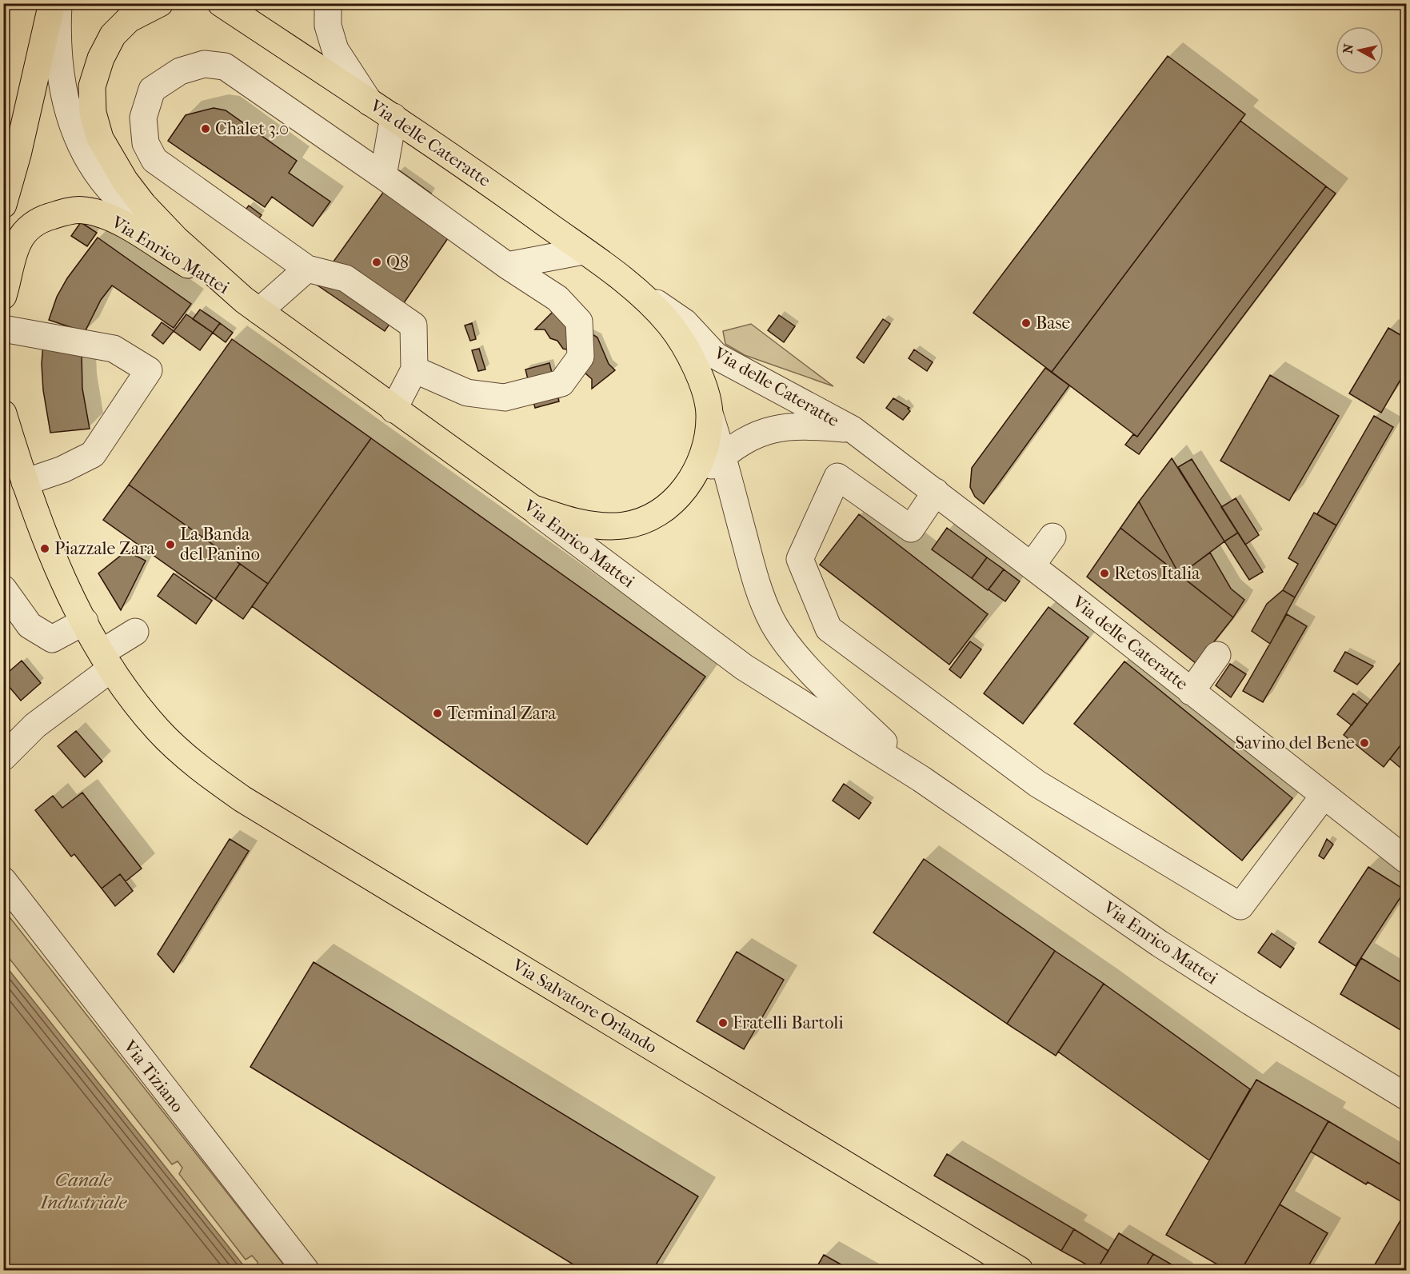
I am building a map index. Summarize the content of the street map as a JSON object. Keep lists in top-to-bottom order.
{
  "streets": {
    "main road": ["Via delle Cateratte", "Via Enrico Mattei", "Via Salvatore Orlando"],
    "street": ["Via Tiziano"]
  },
  "crossings": [
    ["Via delle Cateratte", "Via Enrico Mattei"]
  ],
  "water": ["Canale Industriale"],
  "places": [
    "Chalet 3.0",
    "Q8",
    "Base",
    "La Banda del Panino",
    "Piazzale Zara",
    "Retos Italia",
    "Terminal Zara",
    "Savino del Bene",
    "Fratelli Bartoli"
  ],
  "north": "left"
}
